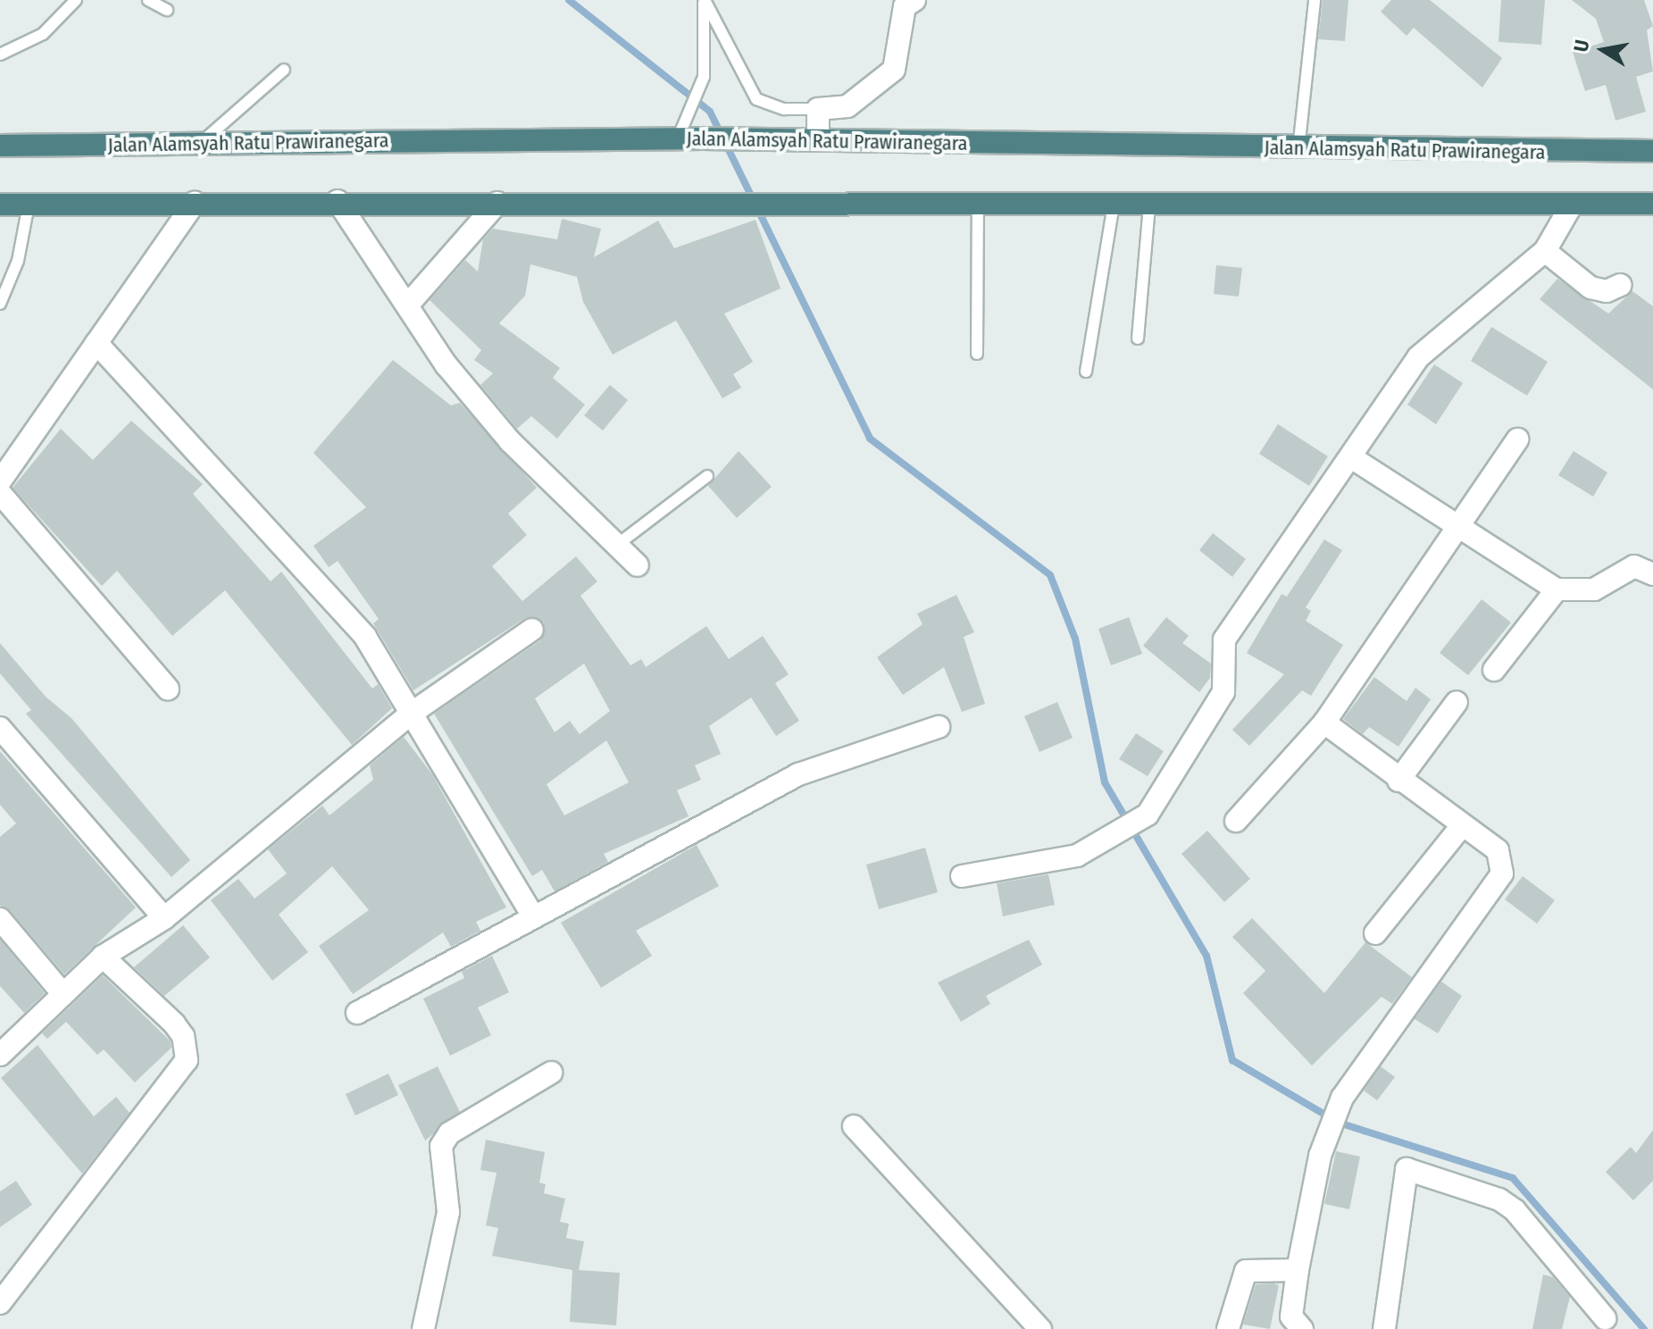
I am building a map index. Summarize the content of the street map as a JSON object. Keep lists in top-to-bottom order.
{
  "streets": {
    "highway": ["Jalan Alamsyah Ratu Prawiranegara"]
  },
  "north": "left"
}
